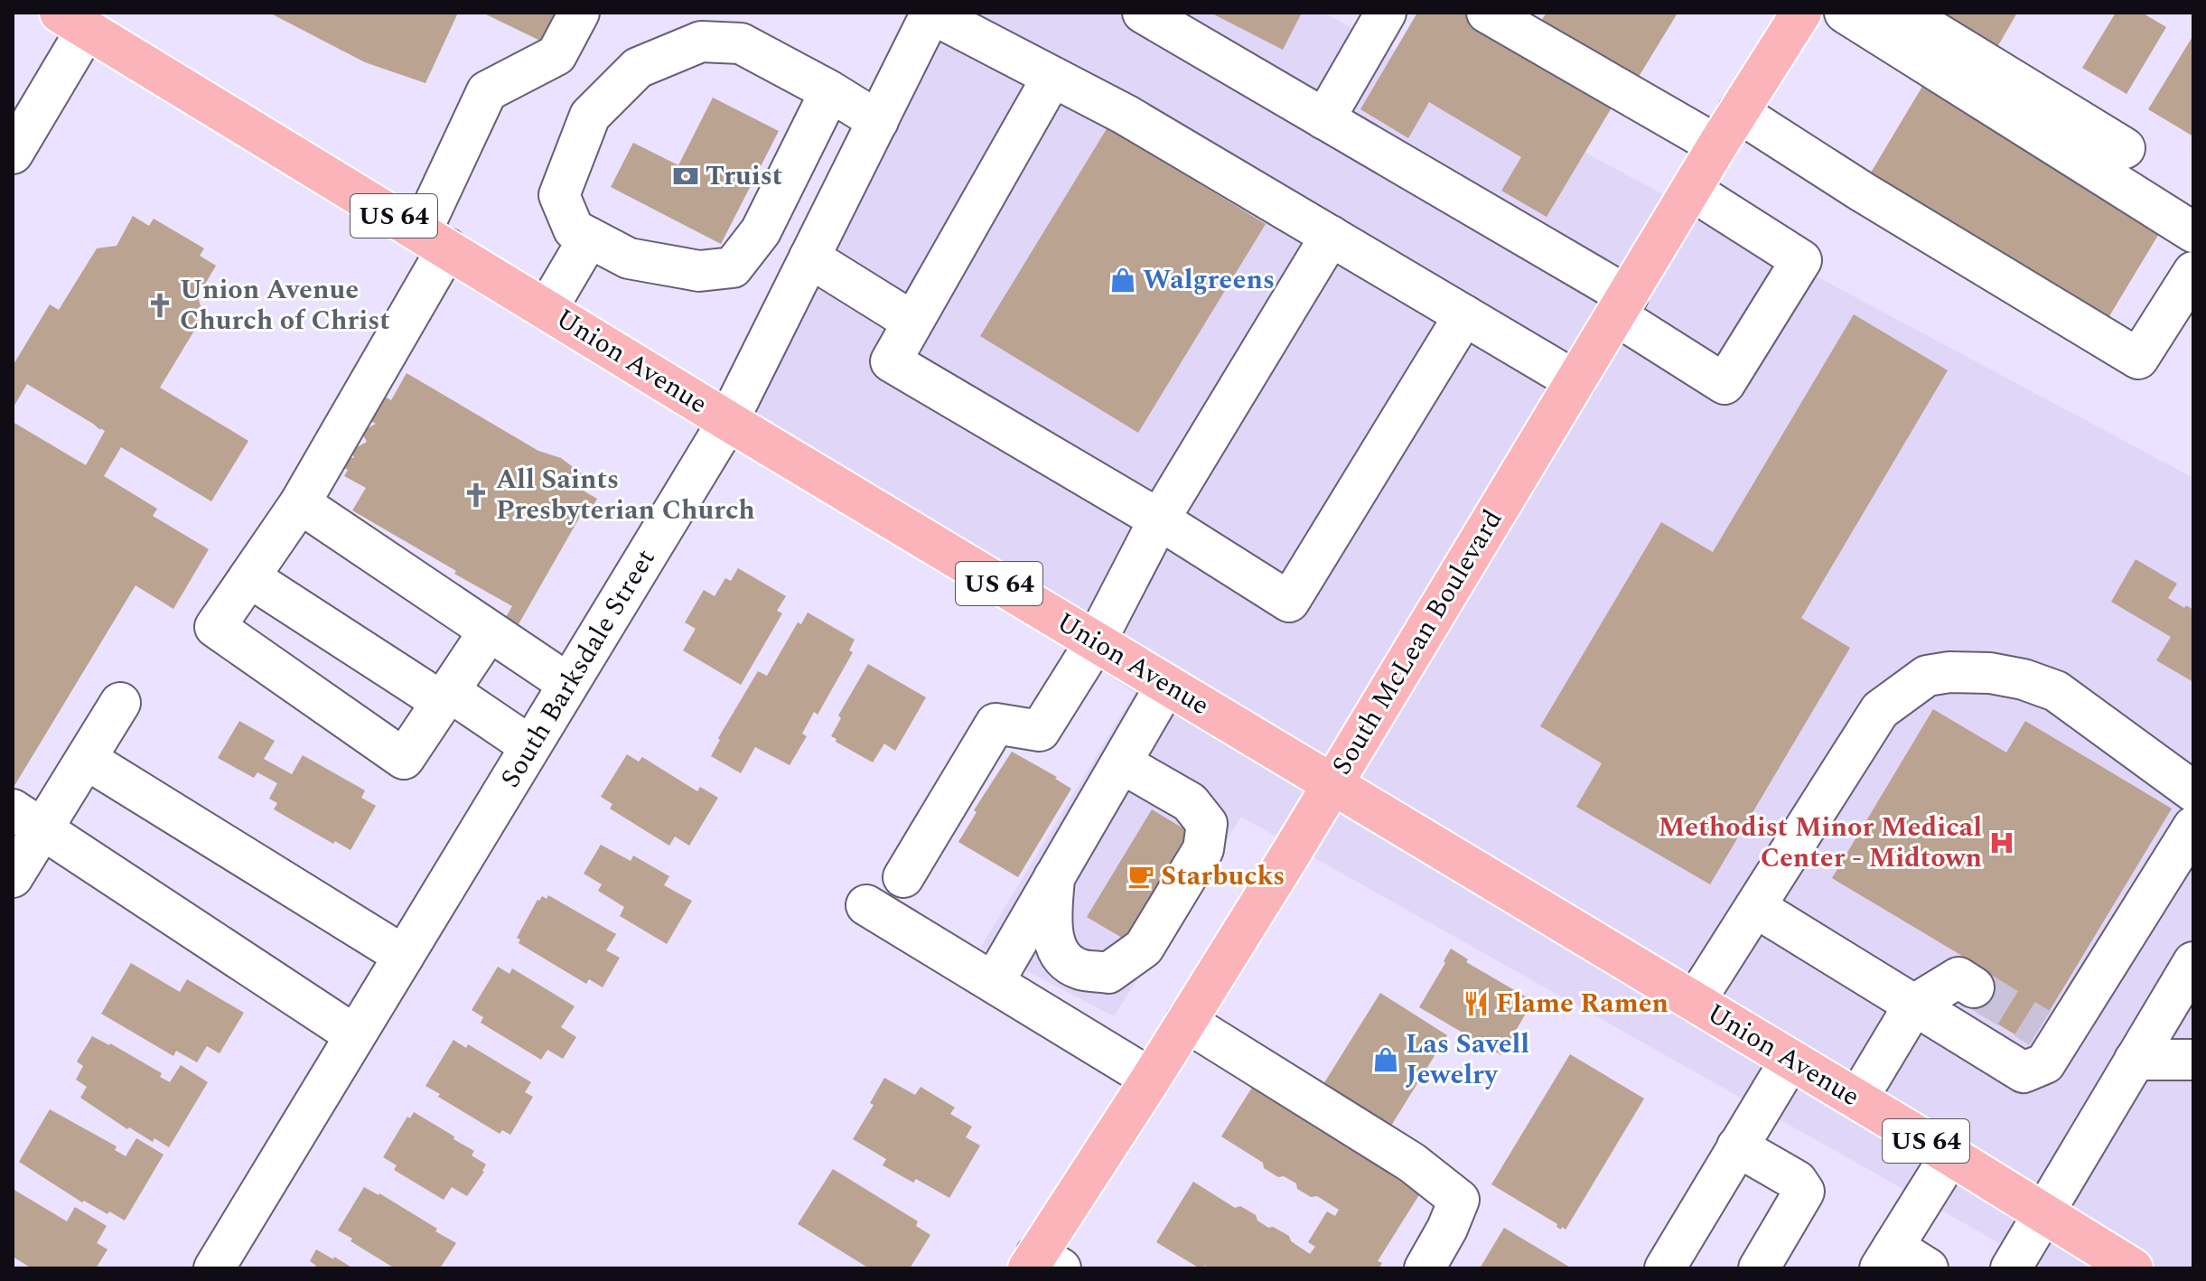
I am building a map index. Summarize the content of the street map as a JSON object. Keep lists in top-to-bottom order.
{
  "streets": {
    "main road": ["US 64", "Union Avenue", "South McLean Boulevard"],
    "street": ["South Barksdale Street"]
  },
  "crossings": [
    ["Union Avenue", "South McLean Boulevard"],
    ["Union Avenue", "South Barksdale Street"]
  ],
  "places": {
    "bank": ["Truist"],
    "shop": ["Walgreens", "Las Savell Jewelry"],
    "church": ["Union Avenue Church of Christ", "All Saints Presbyterian Church"],
    "hospital": ["Methodist Minor Medical Center - Midtown"],
    "cafe": ["Starbucks"],
    "restaurant": ["Flame Ramen"]
  }
}
